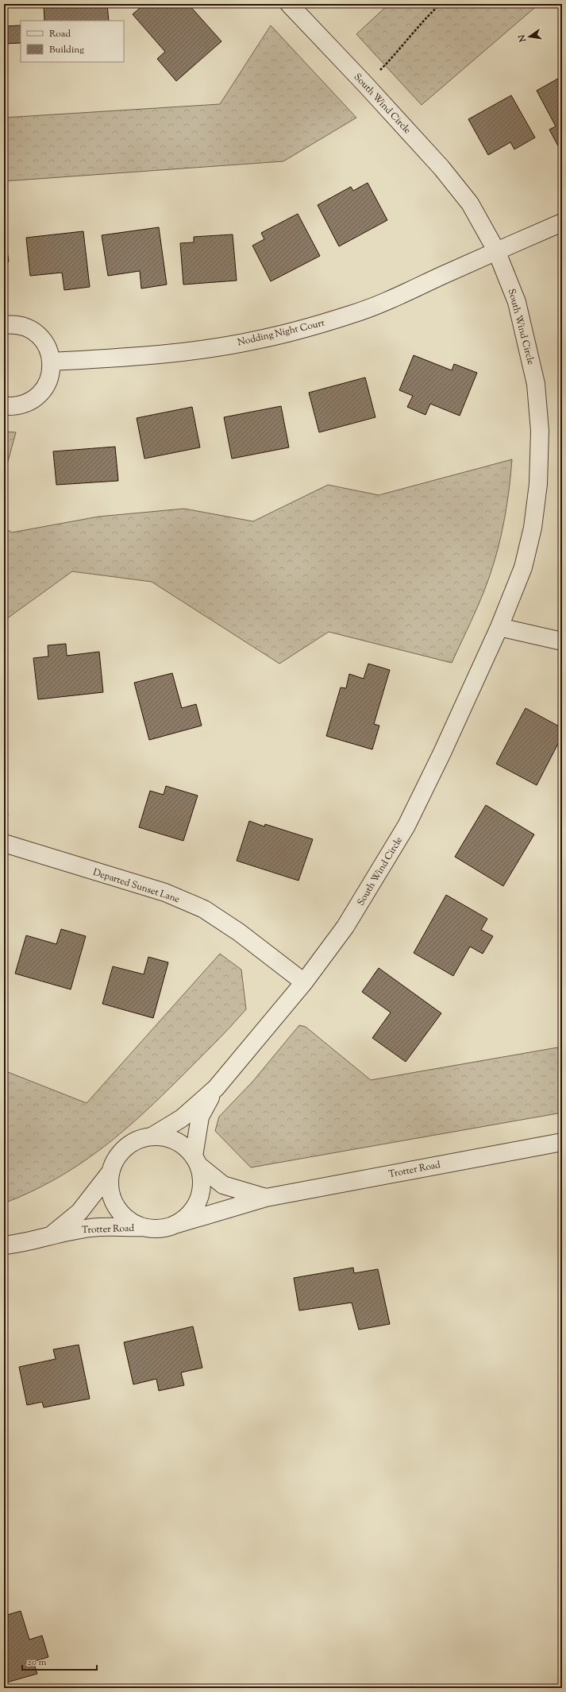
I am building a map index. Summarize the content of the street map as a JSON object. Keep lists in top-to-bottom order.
{
  "streets": {
    "street": [
      "South Wind Circle",
      "Nodding Night Court",
      "Departed Sunset Lane",
      "Trotter Road"
    ]
  },
  "crossings": [
    ["South Wind Circle", "Nodding Night Court"],
    ["South Wind Circle", "Departed Sunset Lane"],
    ["South Wind Circle", "Trotter Road"]
  ],
  "legend": ["Road", "Building"],
  "scale_bar": "20 m",
  "north": "left"
}
